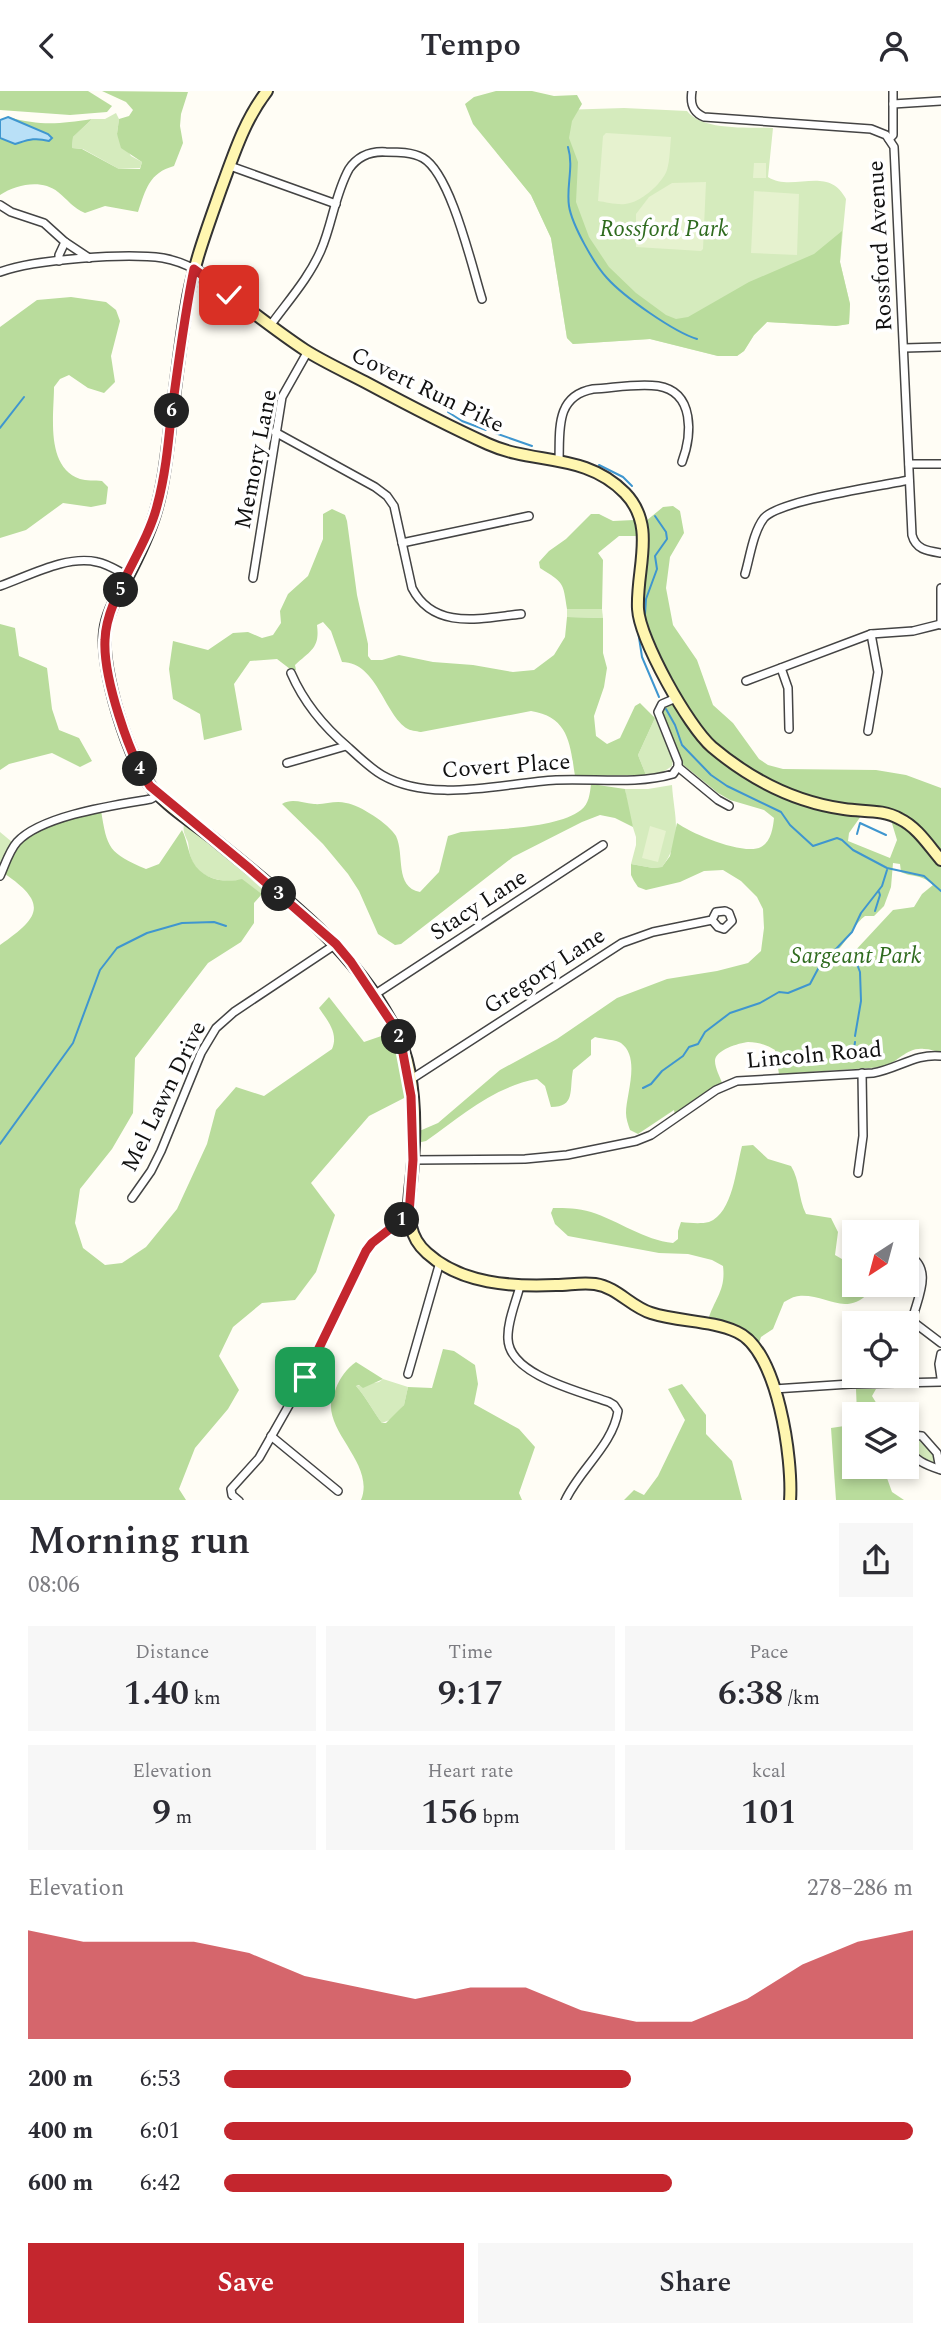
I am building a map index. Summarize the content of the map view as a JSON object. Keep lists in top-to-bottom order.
{
  "streets": {
    "street": [
      "Rossford Avenue",
      "Covert Run Pike",
      "Memory Lane",
      "Covert Place",
      "Stacy Lane",
      "Gregory Lane",
      "Lincoln Road",
      "Mel Lawn Drive"
    ]
  },
  "crossings": [
    ["Covert Run Pike", "Memory Lane"]
  ],
  "parks": ["Rossford Park", "Sargeant Park"],
  "north": "bottom left",
  "page": {
    "header": "Tempo",
    "pins": [
      "6",
      "5",
      "4",
      "3",
      "2",
      "1"
    ],
    "heading": ["Morning run", "08:06"],
    "stats": [
      ["Distance", "1.40 km"],
      ["Time", "9:17"],
      ["Pace", "6:38 /km"],
      ["Elevation", "9 m"],
      ["Heart rate", "156 bpm"],
      ["kcal", "101"]
    ],
    "chart": ["Elevation", "278–286 m"],
    "list": [
      {
        "name": "200 m",
        "note": "6:53"
      },
      {
        "name": "400 m",
        "note": "6:01"
      },
      {
        "name": "600 m",
        "note": "6:42"
      }
    ],
    "buttons": ["Save", "Share"]
  }
}
